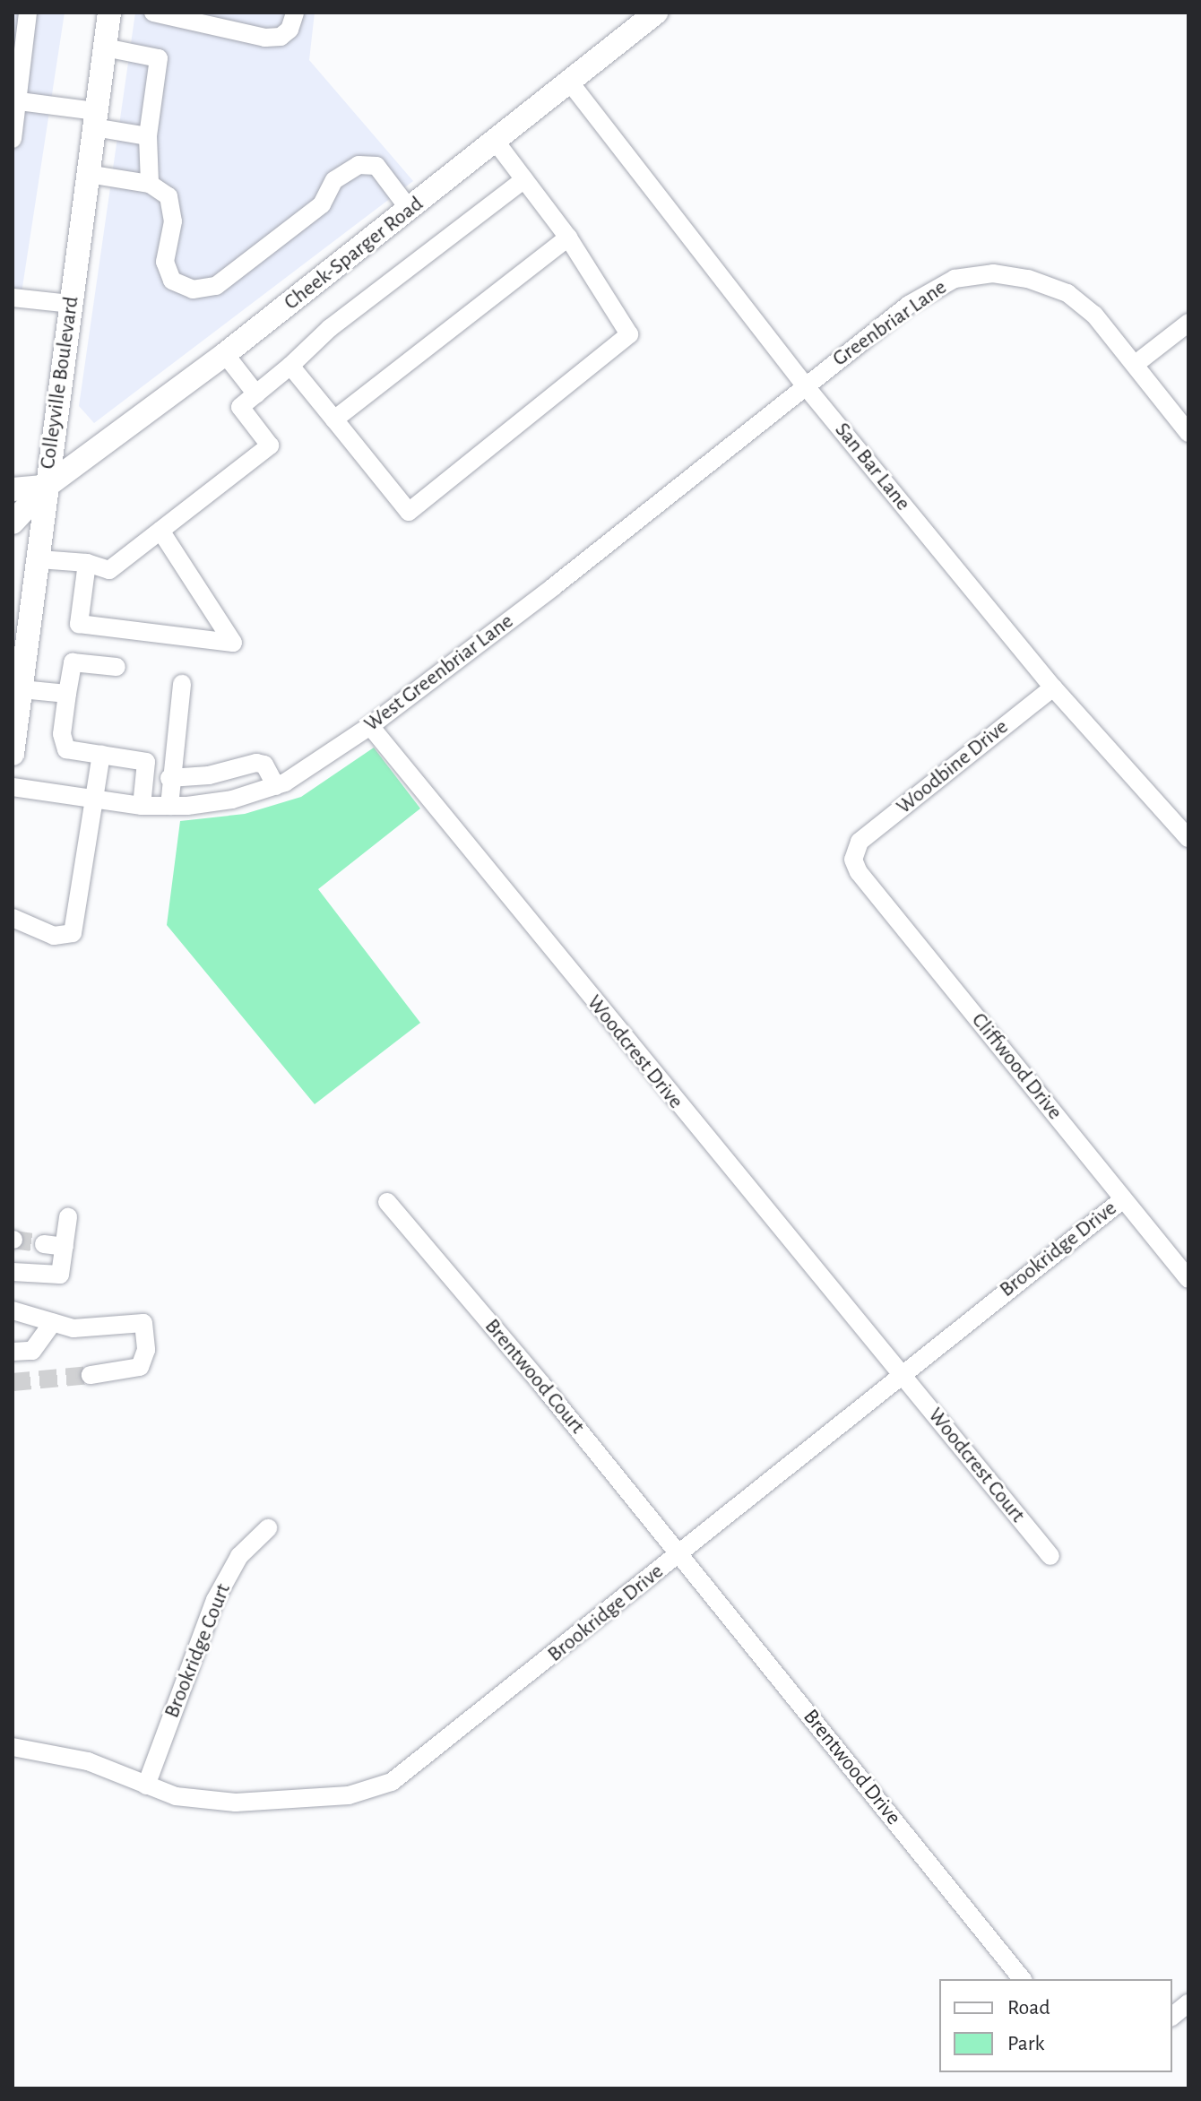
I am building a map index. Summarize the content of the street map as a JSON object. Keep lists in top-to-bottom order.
{
  "streets": {
    "main road": ["Cheek-Sparger Road", "Colleyville Boulevard"],
    "street": [
      "Greenbriar Lane",
      "San Bar Lane",
      "West Greenbriar Lane",
      "Woodbine Drive",
      "Woodcrest Drive",
      "Cliffwood Drive",
      "Brookridge Drive",
      "Brentwood Court",
      "Woodcrest Court",
      "Brookridge Court",
      "Brentwood Drive"
    ]
  },
  "crossings": [
    ["Cheek-Sparger Road", "Colleyville Boulevard"],
    ["Cheek-Sparger Road", "San Bar Lane"],
    ["Greenbriar Lane", "San Bar Lane"],
    ["Greenbriar Lane", "West Greenbriar Lane"],
    ["San Bar Lane", "West Greenbriar Lane"],
    ["San Bar Lane", "Woodbine Drive"],
    ["West Greenbriar Lane", "Woodcrest Drive"],
    ["Woodbine Drive", "Cliffwood Drive"],
    ["Woodcrest Drive", "Brookridge Drive"],
    ["Woodcrest Drive", "Woodcrest Court"],
    ["Cliffwood Drive", "Brookridge Drive"],
    ["Brookridge Drive", "Brentwood Court"],
    ["Brookridge Drive", "Woodcrest Court"],
    ["Brookridge Drive", "Brookridge Court"],
    ["Brookridge Drive", "Brentwood Drive"],
    ["Brentwood Court", "Brentwood Drive"]
  ],
  "legend": ["Road", "Park"]
}
